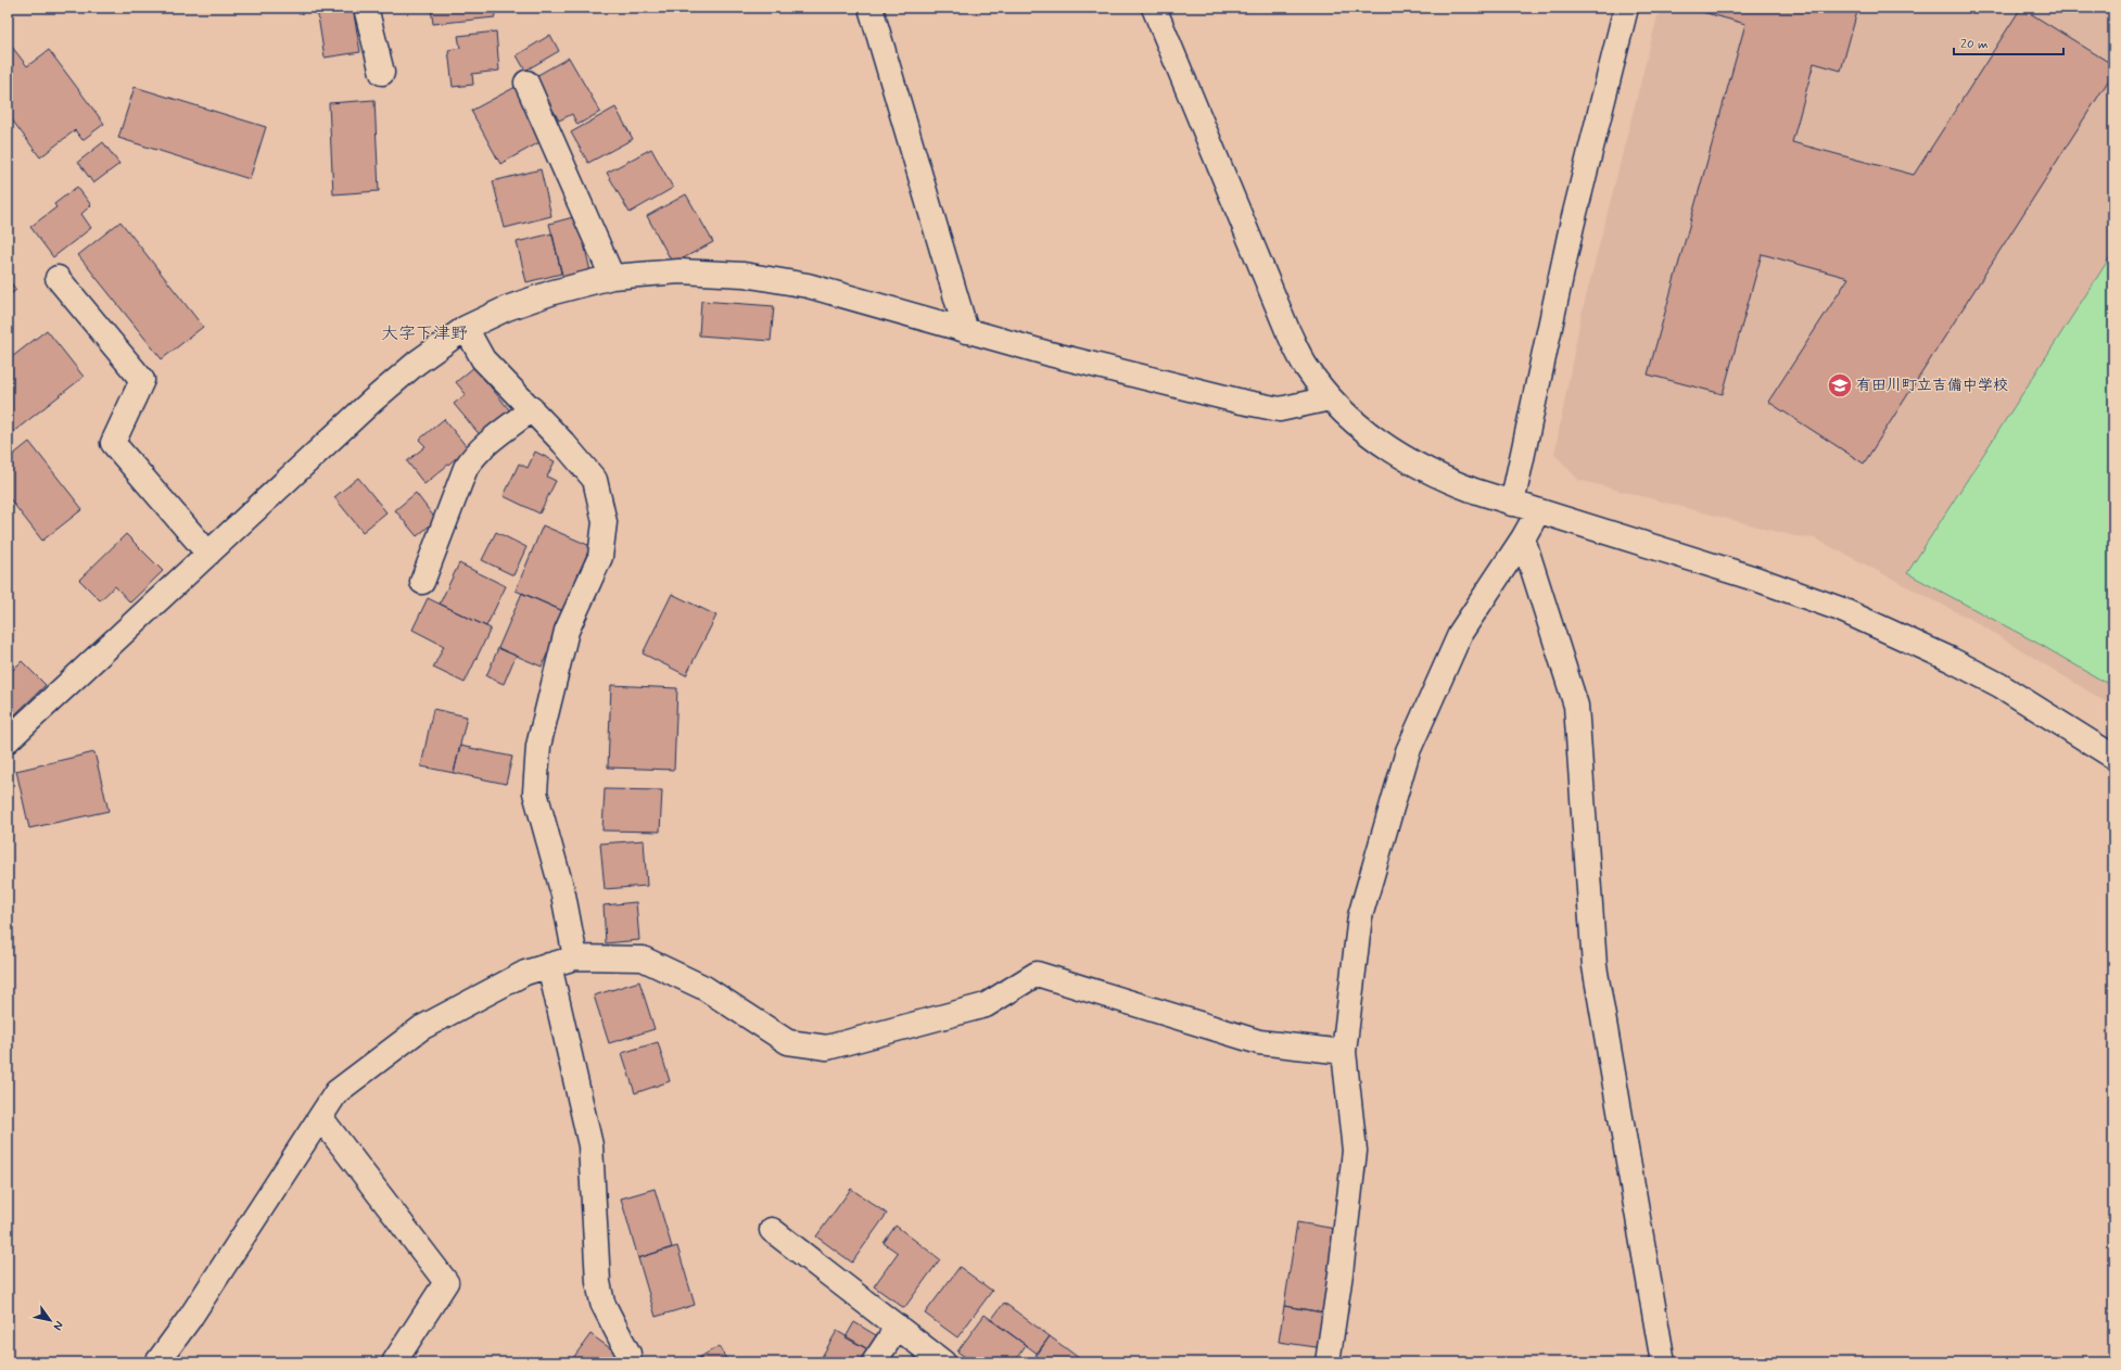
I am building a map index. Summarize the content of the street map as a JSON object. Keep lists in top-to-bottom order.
{
  "districts": ["大字下津野"],
  "places": {
    "school or university": ["有田川町立吉備中学校"]
  },
  "scale_bar": "20 m",
  "north": "bottom right"
}
